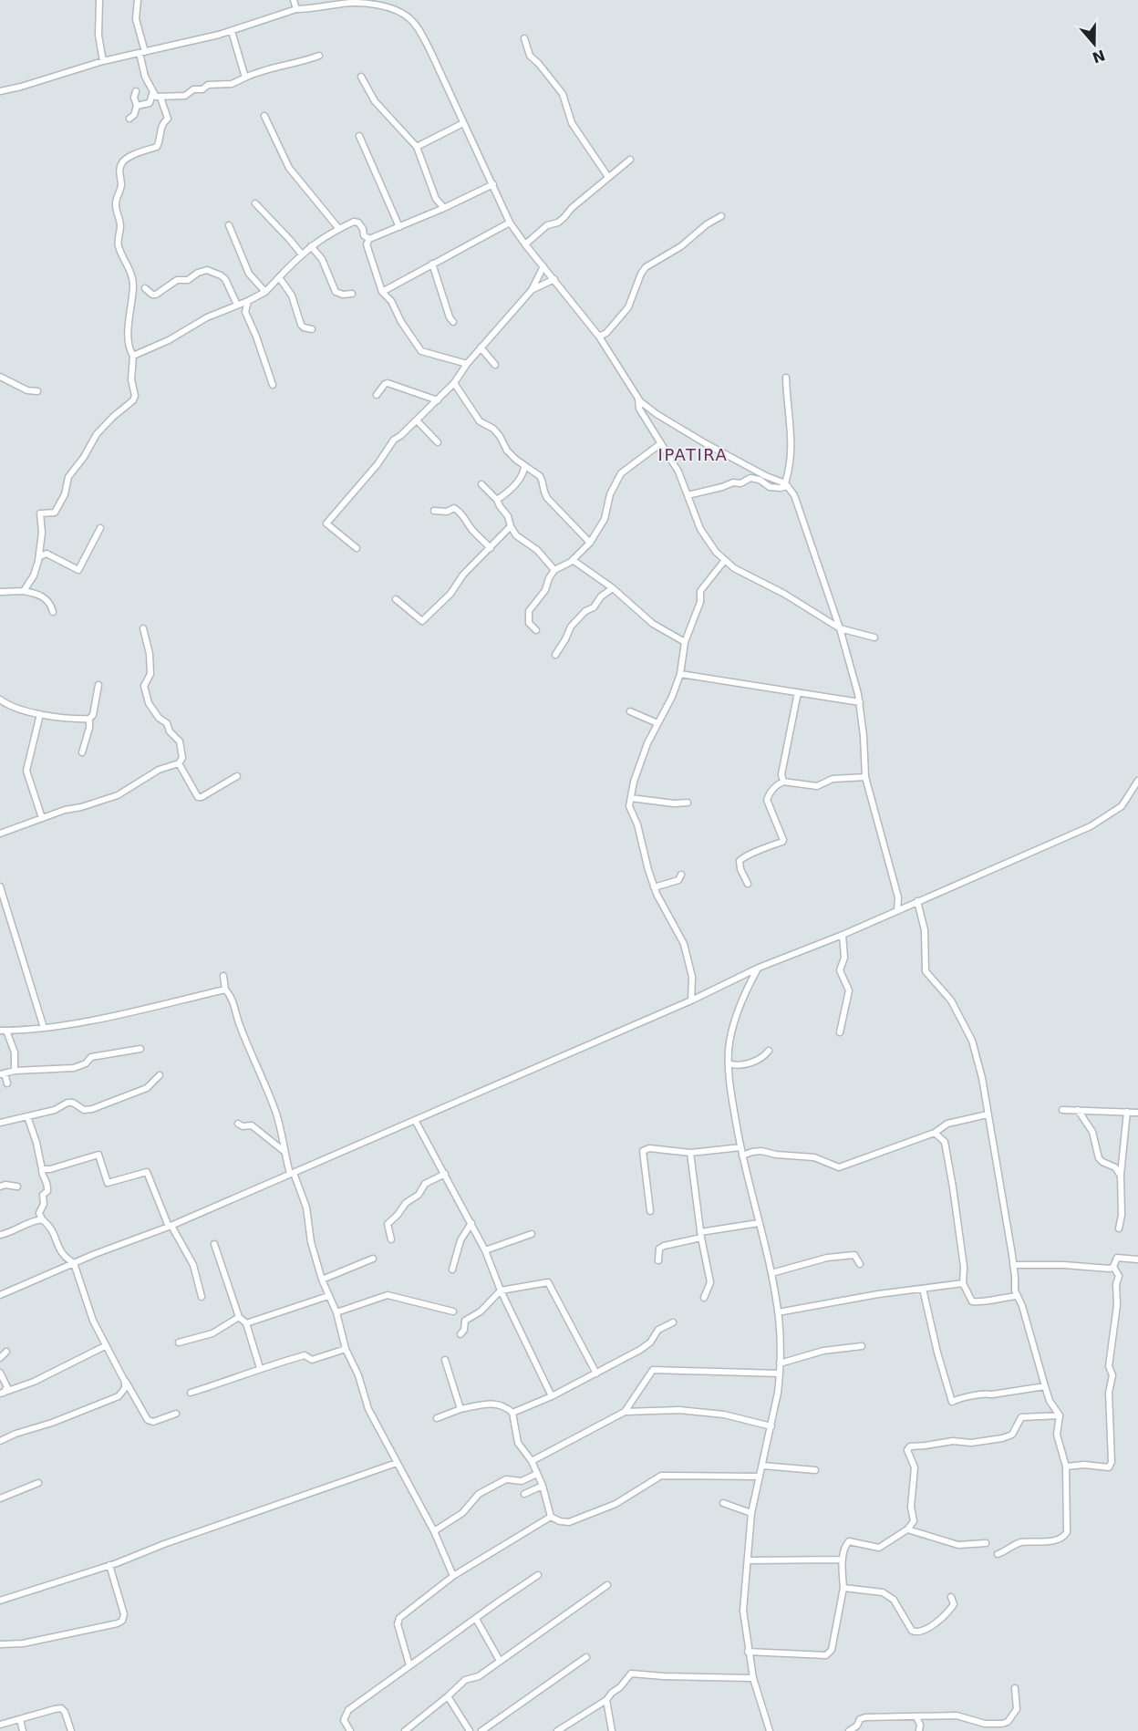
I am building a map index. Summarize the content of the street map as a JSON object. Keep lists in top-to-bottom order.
{
  "districts": ["IPATIRA"],
  "north": "bottom"
}
